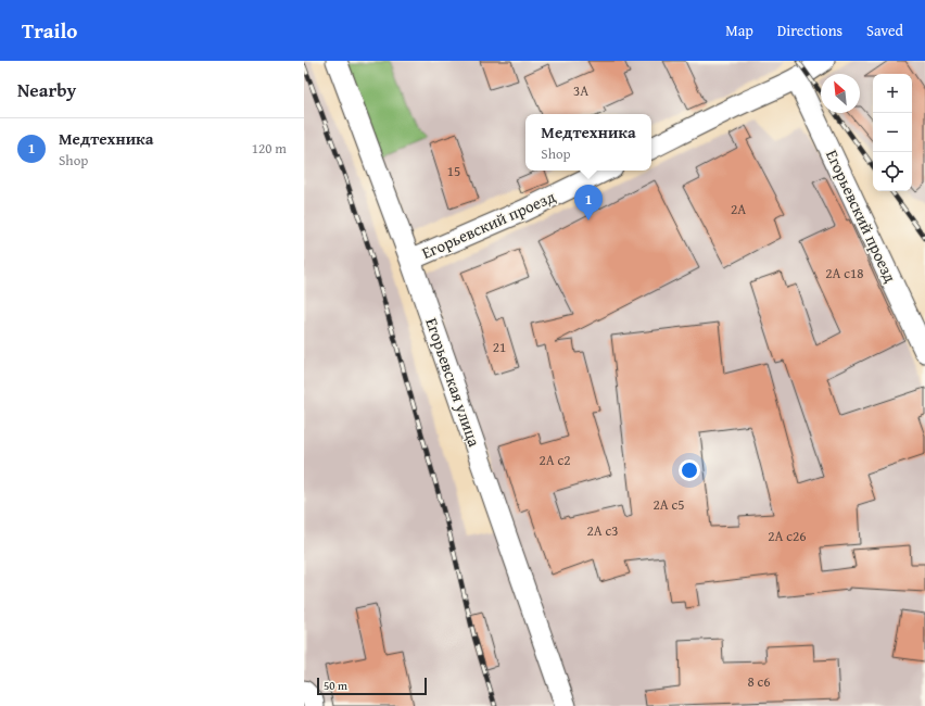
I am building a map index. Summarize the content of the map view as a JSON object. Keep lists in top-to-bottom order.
{
  "streets": {
    "street": ["Егорьевский проезд", "Егорьевская улица"]
  },
  "crossings": [
    ["Егорьевский проезд", "Егорьевская улица"]
  ],
  "house_numbers": [
    "3А",
    "15",
    "2А",
    "2А с18",
    "21",
    "2А с2",
    "2А с5",
    "2А с3",
    "2А с26",
    "8 с6"
  ],
  "scale_bar": "50 m",
  "north": "top left",
  "page": {
    "header": "Trailo",
    "nav": ["Map", "Directions", "Saved"],
    "heading": "Nearby",
    "map_buttons": ["+", "−"],
    "popup": ["Медтехника", "Shop"],
    "list": [
      {
        "mark": "1",
        "name": "Медтехника",
        "note": "Shop",
        "value": "120 m"
      }
    ],
    "pins": "1",
    "scale": "50 m"
  }
}
